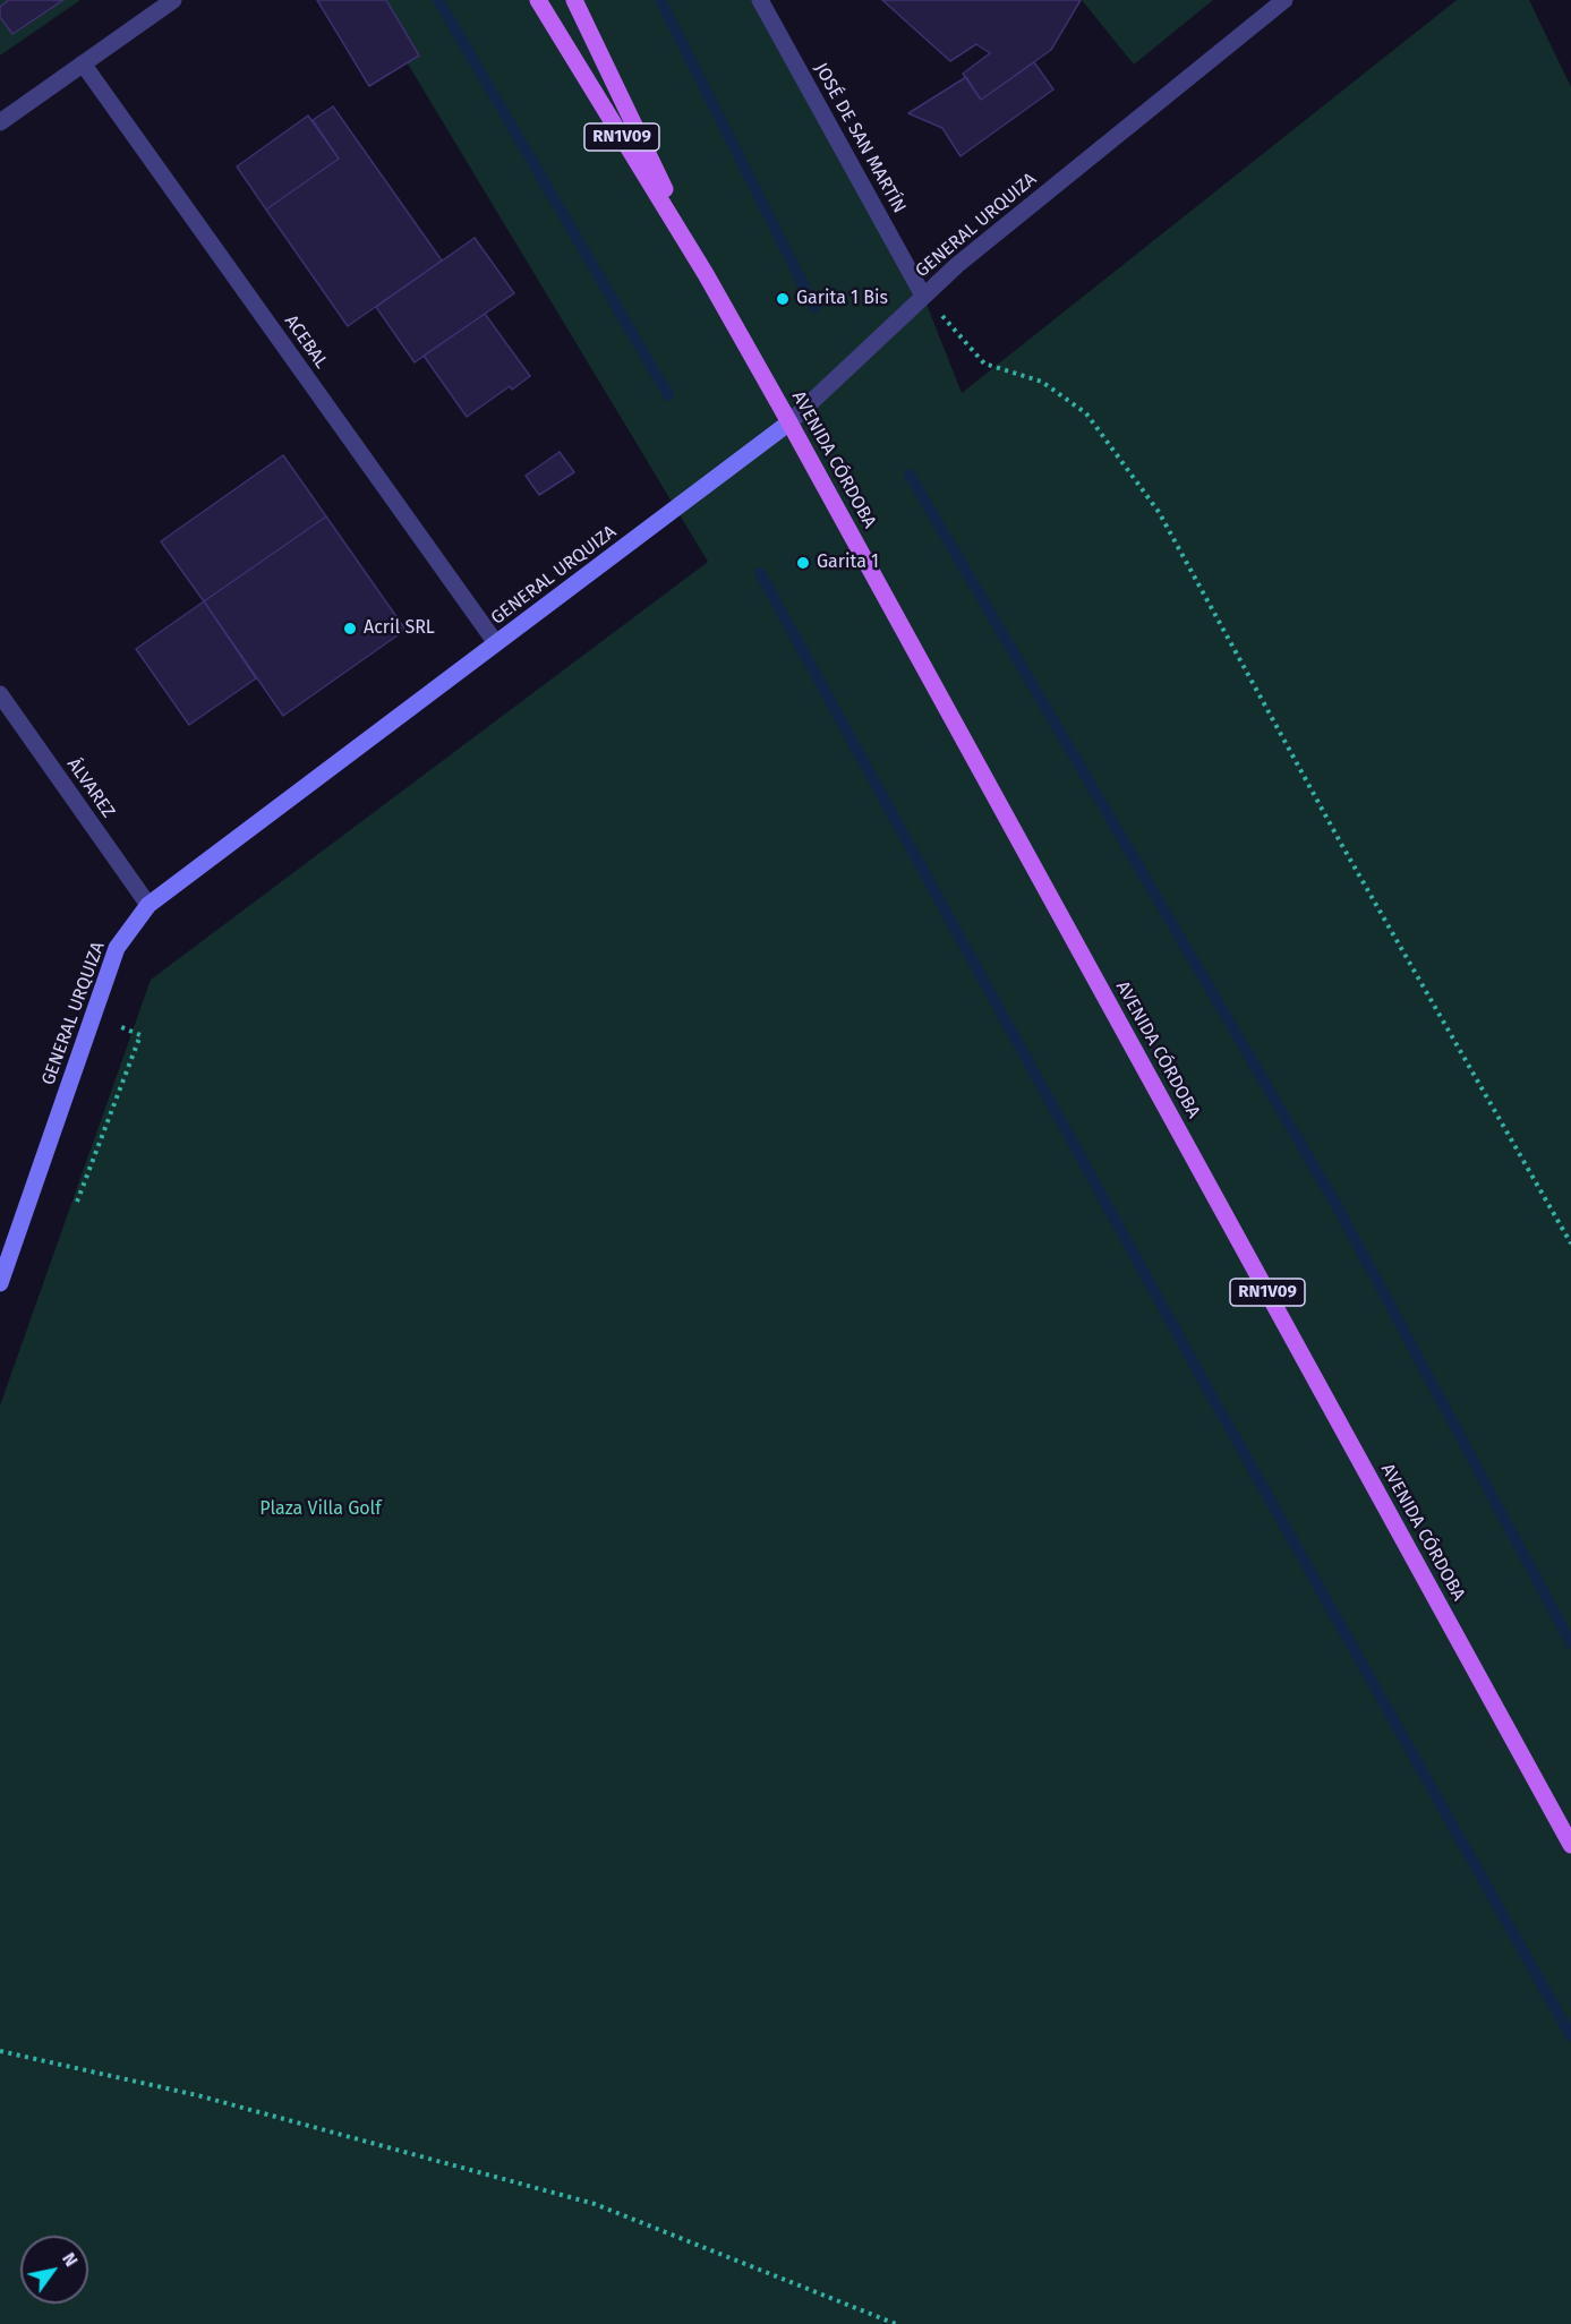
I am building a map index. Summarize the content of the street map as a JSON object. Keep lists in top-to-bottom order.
{
  "streets": {
    "main road": ["RN1V09", "AVENIDA CÓRDOBA"],
    "street": [
      "JOSÉ DE SAN MARTÍN",
      "GENERAL URQUIZA",
      "ACEBAL",
      "ÁLVAREZ"
    ]
  },
  "crossings": [
    ["JOSÉ DE SAN MARTÍN", "GENERAL URQUIZA"],
    ["GENERAL URQUIZA", "ACEBAL"],
    ["GENERAL URQUIZA", "AVENIDA CÓRDOBA"],
    ["GENERAL URQUIZA", "ÁLVAREZ"]
  ],
  "parks": ["Plaza Villa Golf"],
  "places": ["Garita 1 Bis", "Garita 1", "Acril SRL"],
  "north": "top right"
}
